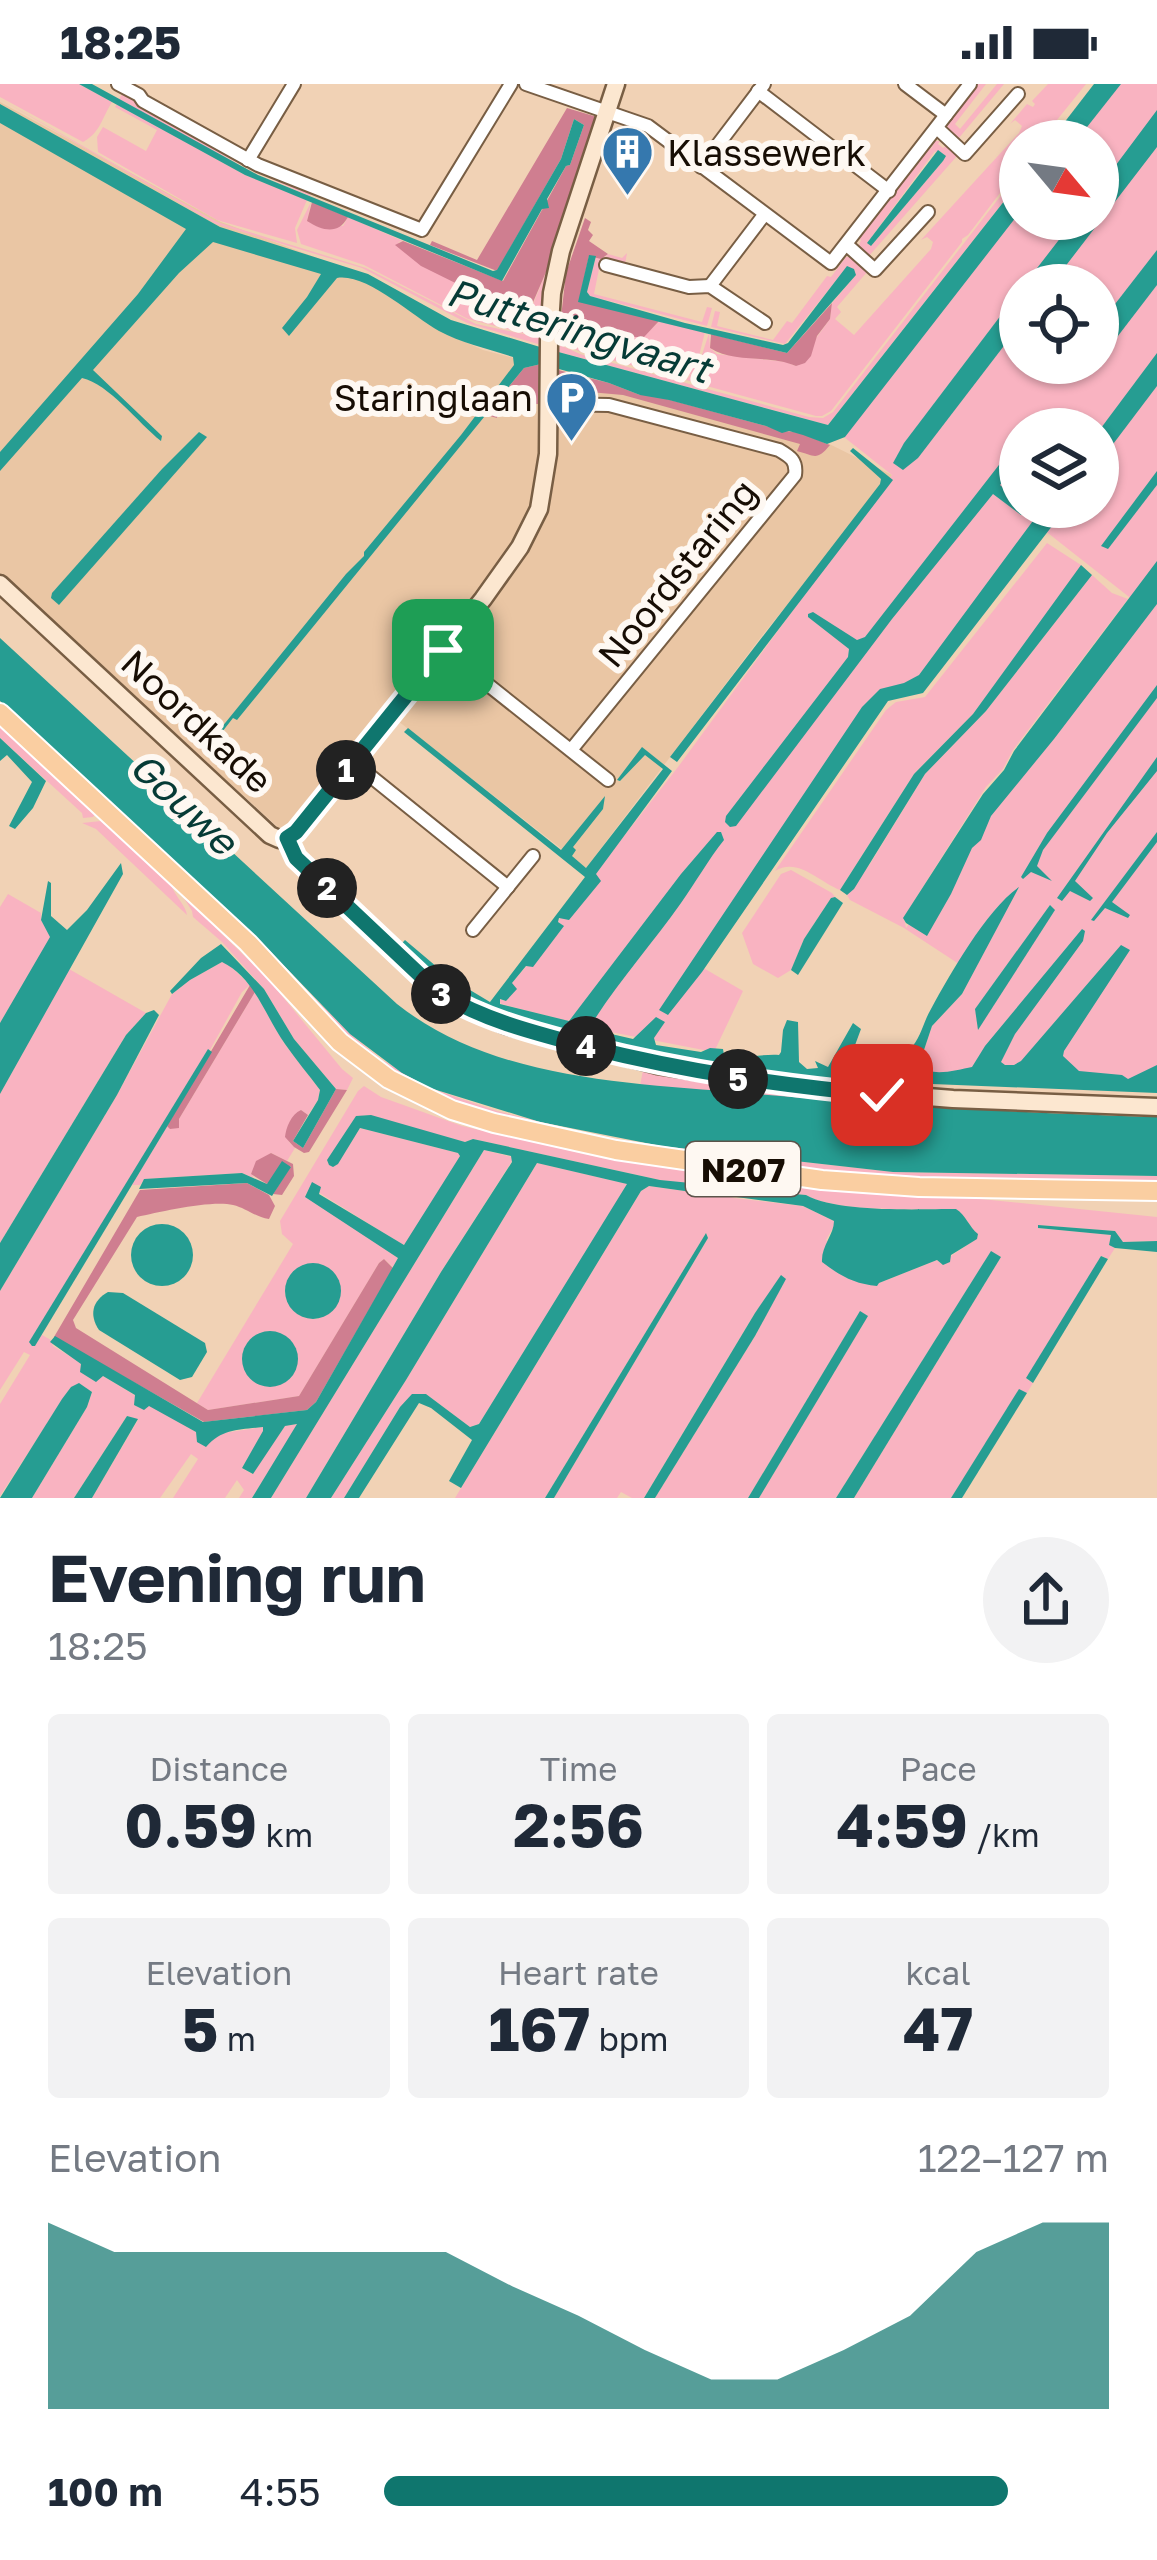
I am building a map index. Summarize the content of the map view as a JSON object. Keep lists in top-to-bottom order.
{
  "streets": {
    "main road": ["N207"],
    "street": ["Noordstaring", "Noordkade"]
  },
  "water": ["Putteringvaart", "Gouwe"],
  "places": {
    "building": ["Klassewerk"],
    "parking": ["Staringlaan"]
  },
  "north": "bottom right",
  "page": {
    "status": "18:25",
    "pins": [
      "1",
      "2",
      "3",
      "4",
      "5"
    ],
    "heading": ["Evening run", "18:25"],
    "stats": [
      ["Distance", "0.59 km"],
      ["Time", "2:56"],
      ["Pace", "4:59 /km"],
      ["Elevation", "5 m"],
      ["Heart rate", "167 bpm"],
      ["kcal", "47"]
    ],
    "chart": ["Elevation", "122–127 m"],
    "list": [
      {
        "name": "100 m",
        "note": "4:55"
      }
    ]
  }
}
